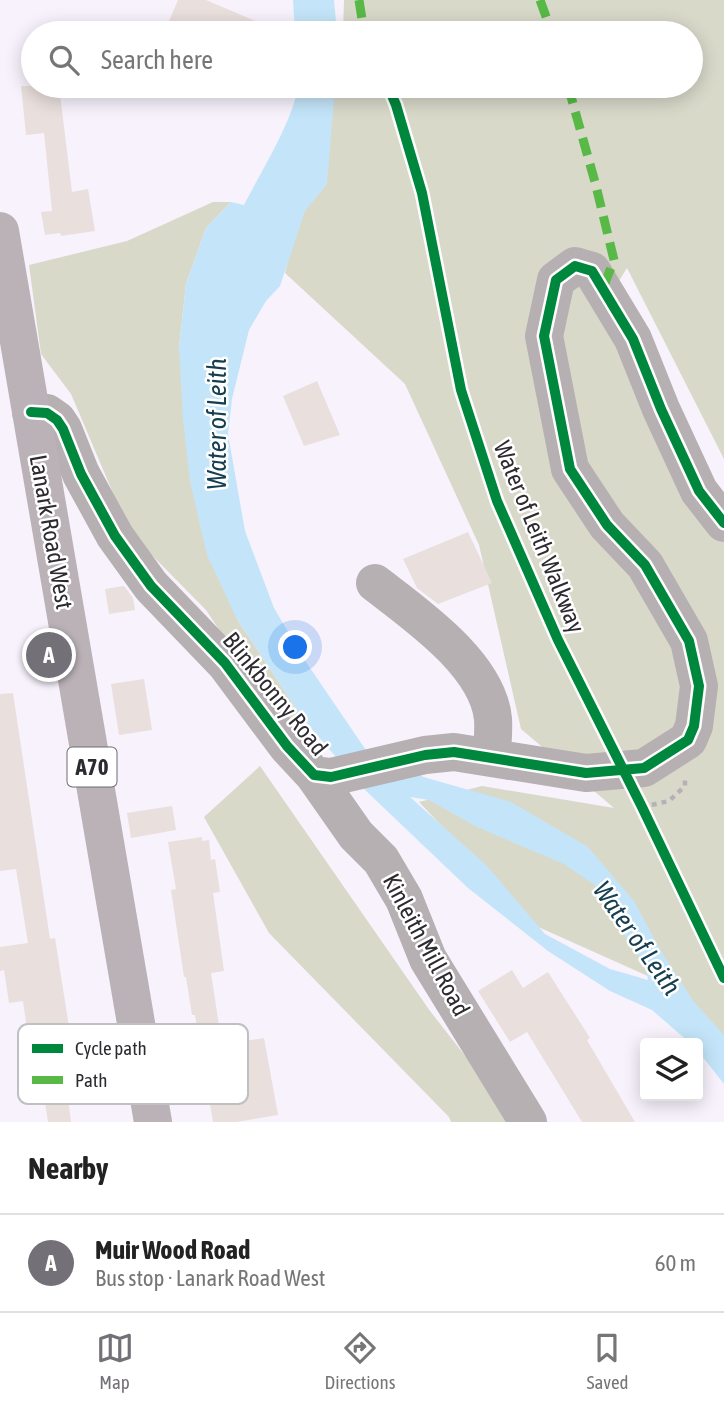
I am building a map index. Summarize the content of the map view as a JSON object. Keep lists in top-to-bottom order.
{
  "streets": {
    "main road": ["Lanark Road West", "A70"],
    "street": ["Blinkbonny Road", "Kinleith Mill Road"],
    "cycle path": ["Water of Leith Walkway"]
  },
  "crossings": [
    ["Lanark Road West", "Blinkbonny Road"],
    ["Blinkbonny Road", "Kinleith Mill Road"]
  ],
  "water": ["Water of Leith"],
  "legend": ["Cycle path", "Path"],
  "page": {
    "search": "Search here",
    "pins": "A",
    "heading": "Nearby",
    "list": [
      {
        "mark": "A",
        "name": "Muir Wood Road",
        "note": "Bus stop · Lanark Road West",
        "value": "60 m"
      }
    ],
    "nav": ["Map", "Directions", "Saved"]
  }
}
